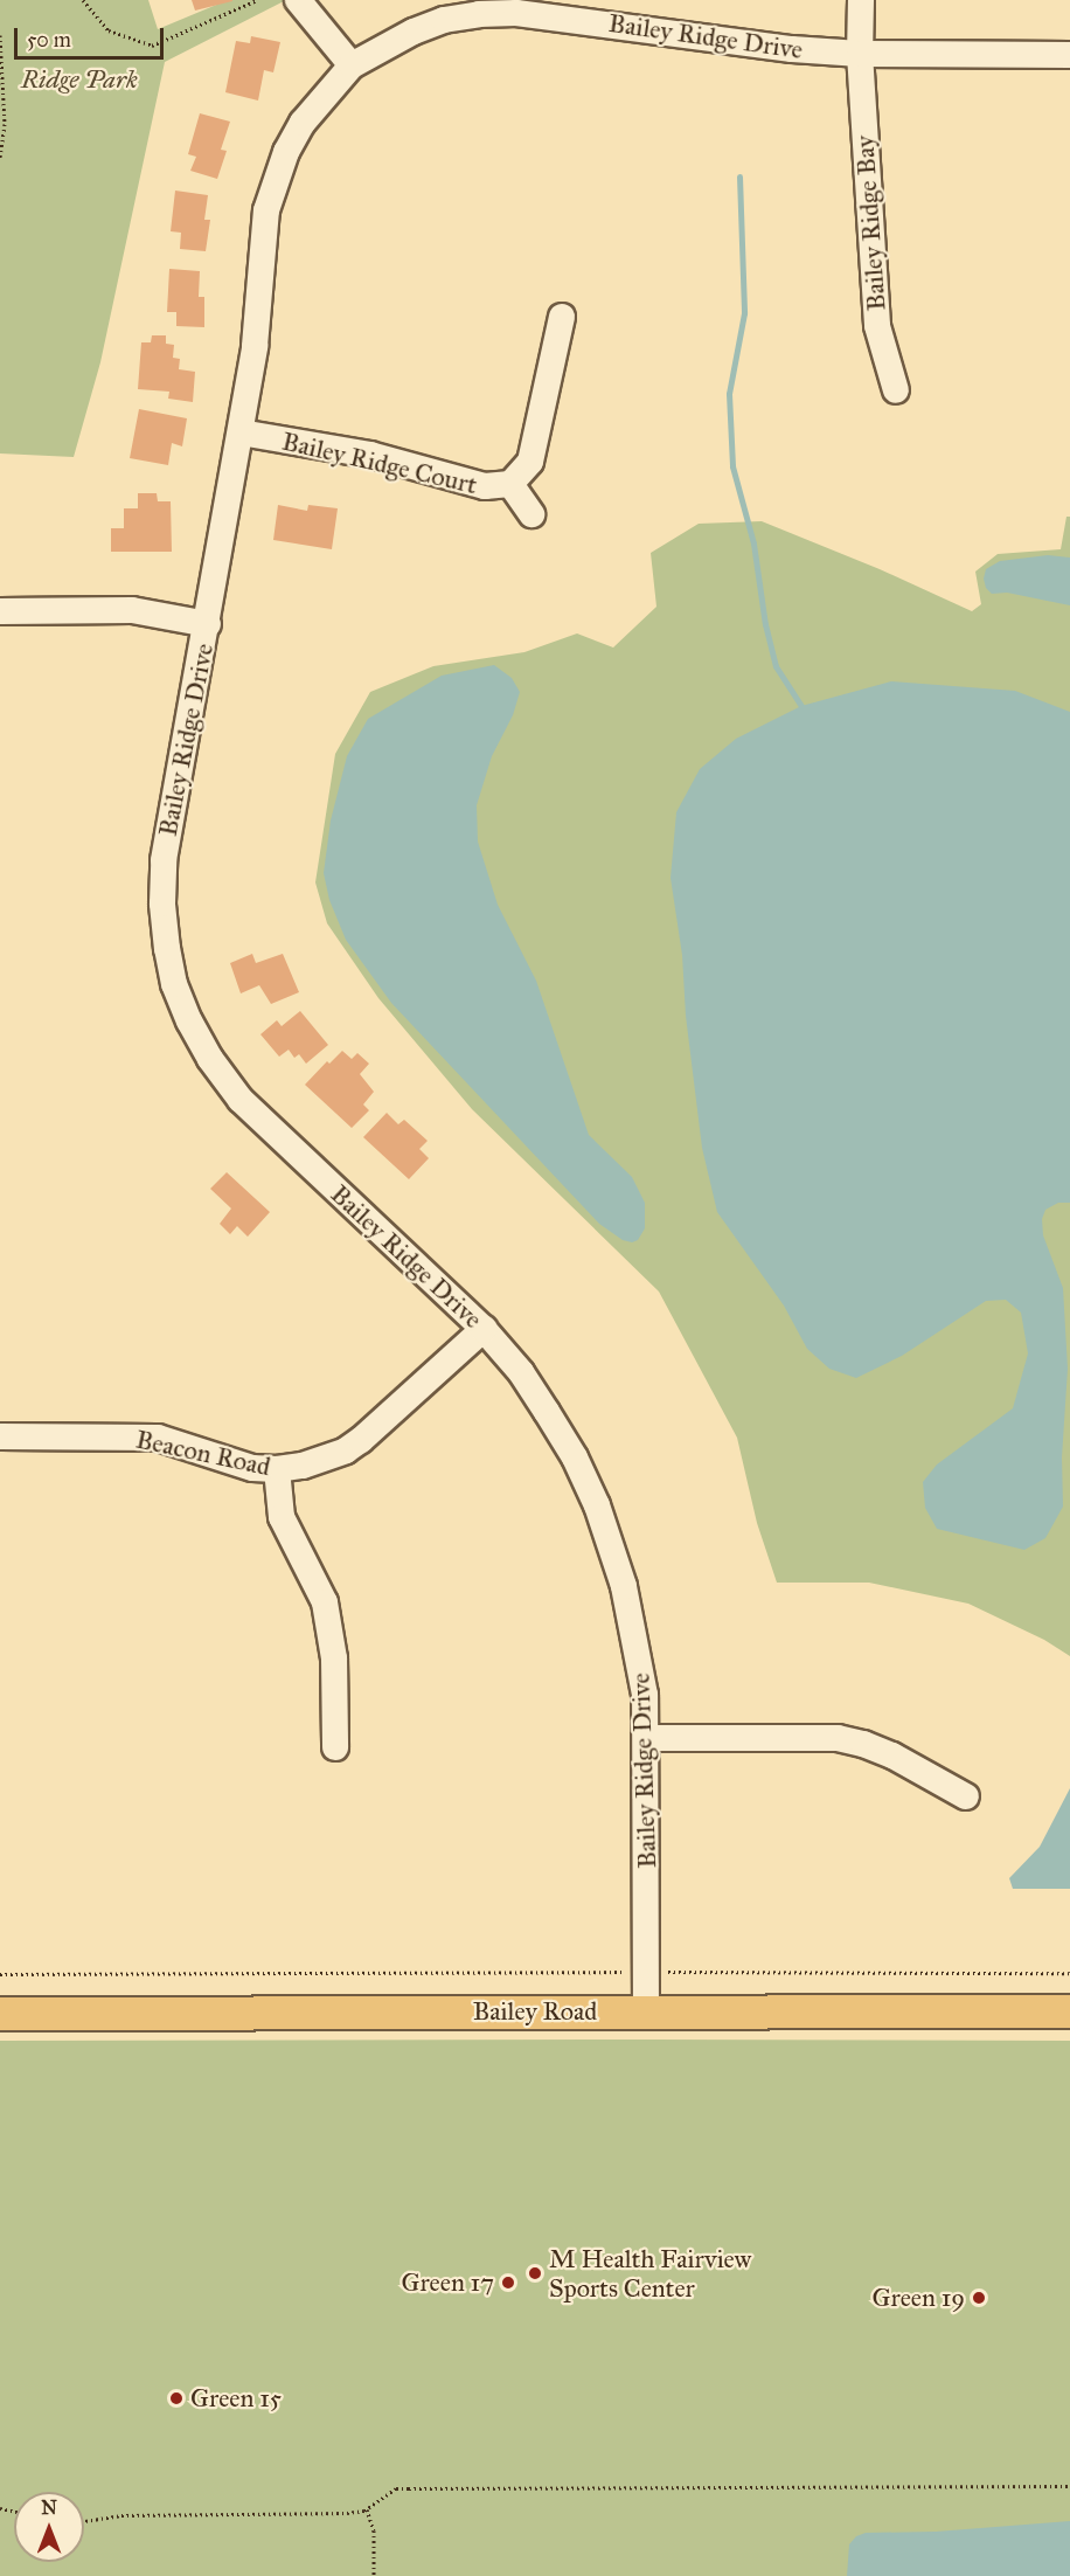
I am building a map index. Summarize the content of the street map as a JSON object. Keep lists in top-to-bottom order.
{
  "streets": {
    "main road": ["Bailey Road"],
    "street": [
      "Bailey Ridge Drive",
      "Bailey Ridge Bay",
      "Bailey Ridge Court",
      "Beacon Road"
    ]
  },
  "crossings": [
    ["Bailey Ridge Drive", "Bailey Ridge Bay"],
    ["Bailey Ridge Drive", "Bailey Ridge Court"],
    ["Bailey Ridge Drive", "Beacon Road"],
    ["Bailey Ridge Drive", "Bailey Road"]
  ],
  "parks": ["Ridge Park"],
  "places": [
    "M Health Fairview Sports Center",
    "Green 17",
    "Green 19",
    "Green 15"
  ],
  "scale_bar": "50 m",
  "north": "top"
}
